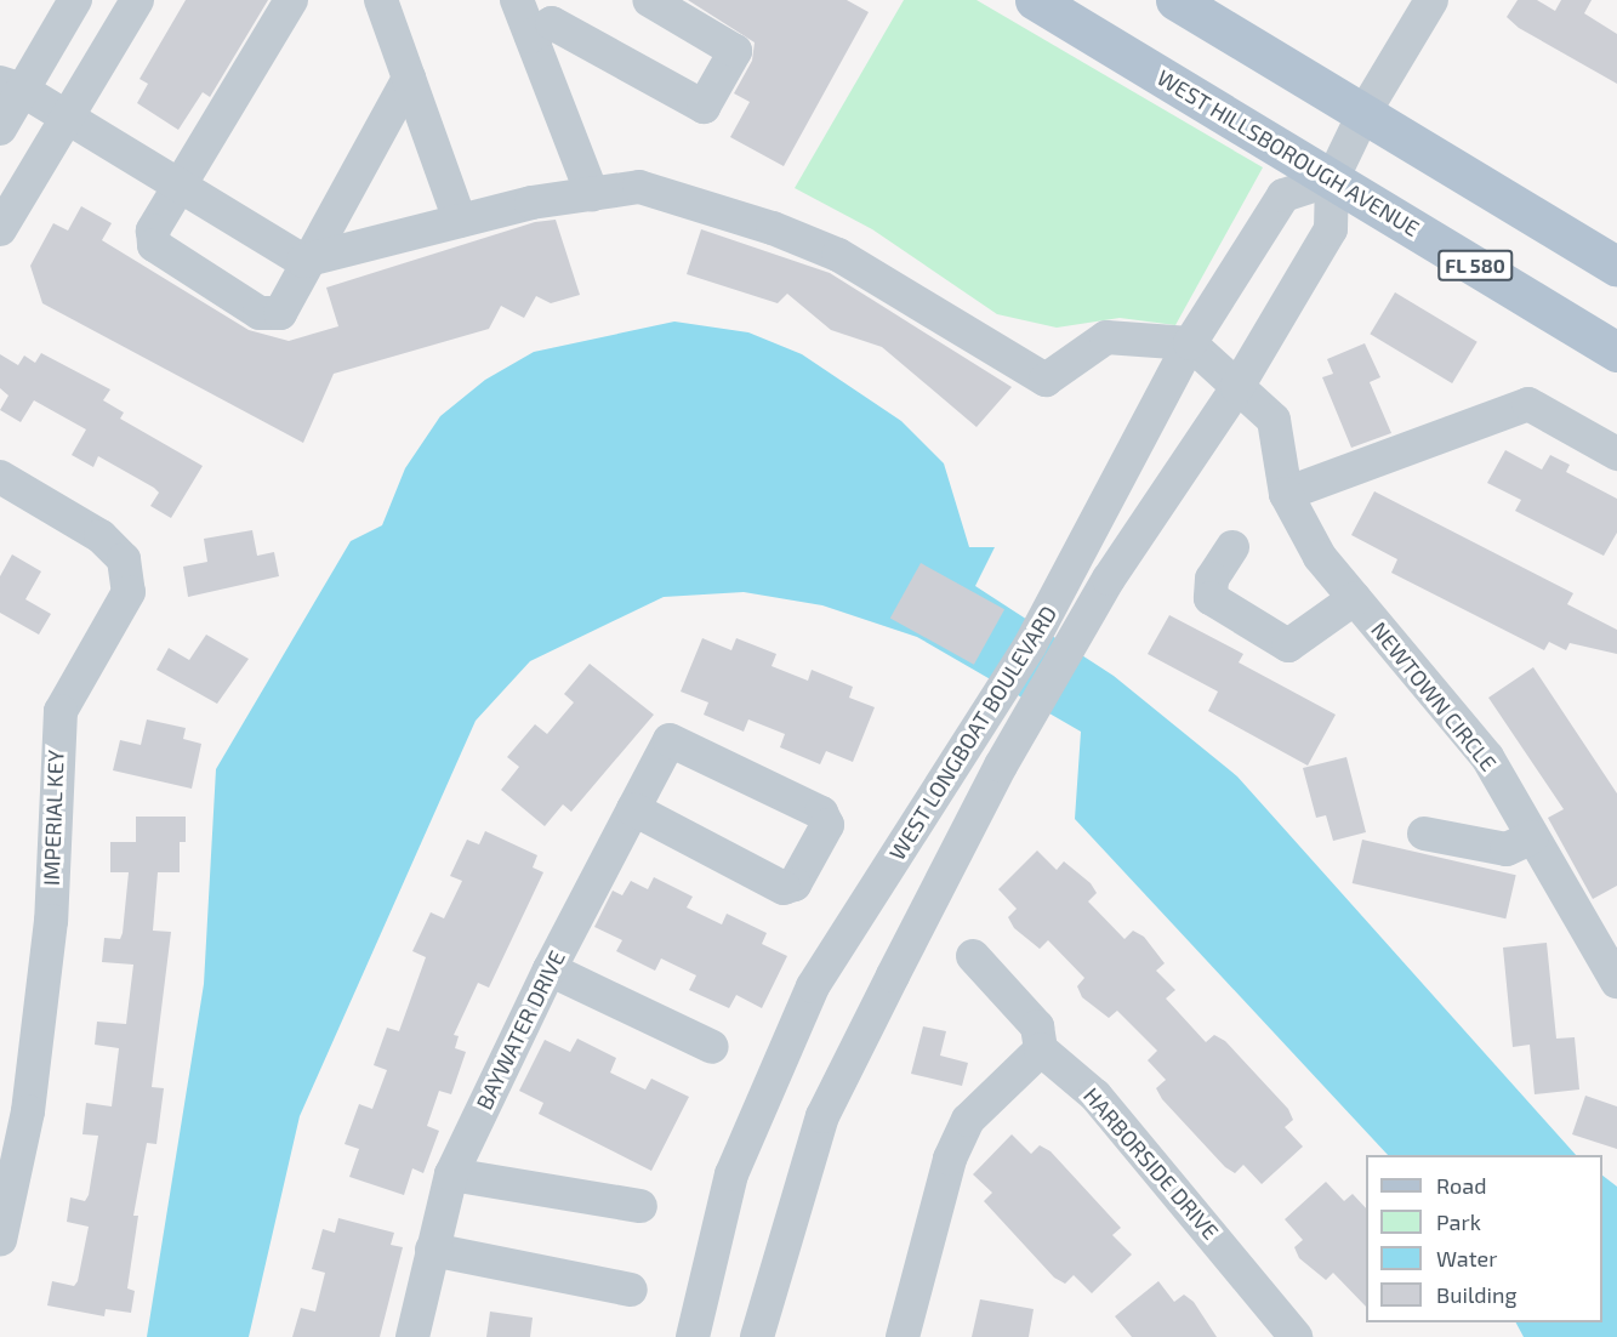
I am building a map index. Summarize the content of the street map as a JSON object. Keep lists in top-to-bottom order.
{
  "streets": {
    "main road": ["WEST HILLSBOROUGH AVENUE", "FL 580"],
    "street": [
      "NEWTOWN CIRCLE",
      "WEST LONGBOAT BOULEVARD",
      "IMPERIAL KEY",
      "BAYWATER DRIVE",
      "HARBORSIDE DRIVE"
    ]
  },
  "crossings": [
    ["WEST HILLSBOROUGH AVENUE", "WEST LONGBOAT BOULEVARD"],
    ["NEWTOWN CIRCLE", "WEST LONGBOAT BOULEVARD"]
  ],
  "legend": [
    "Road",
    "Park",
    "Water",
    "Building"
  ]
}
